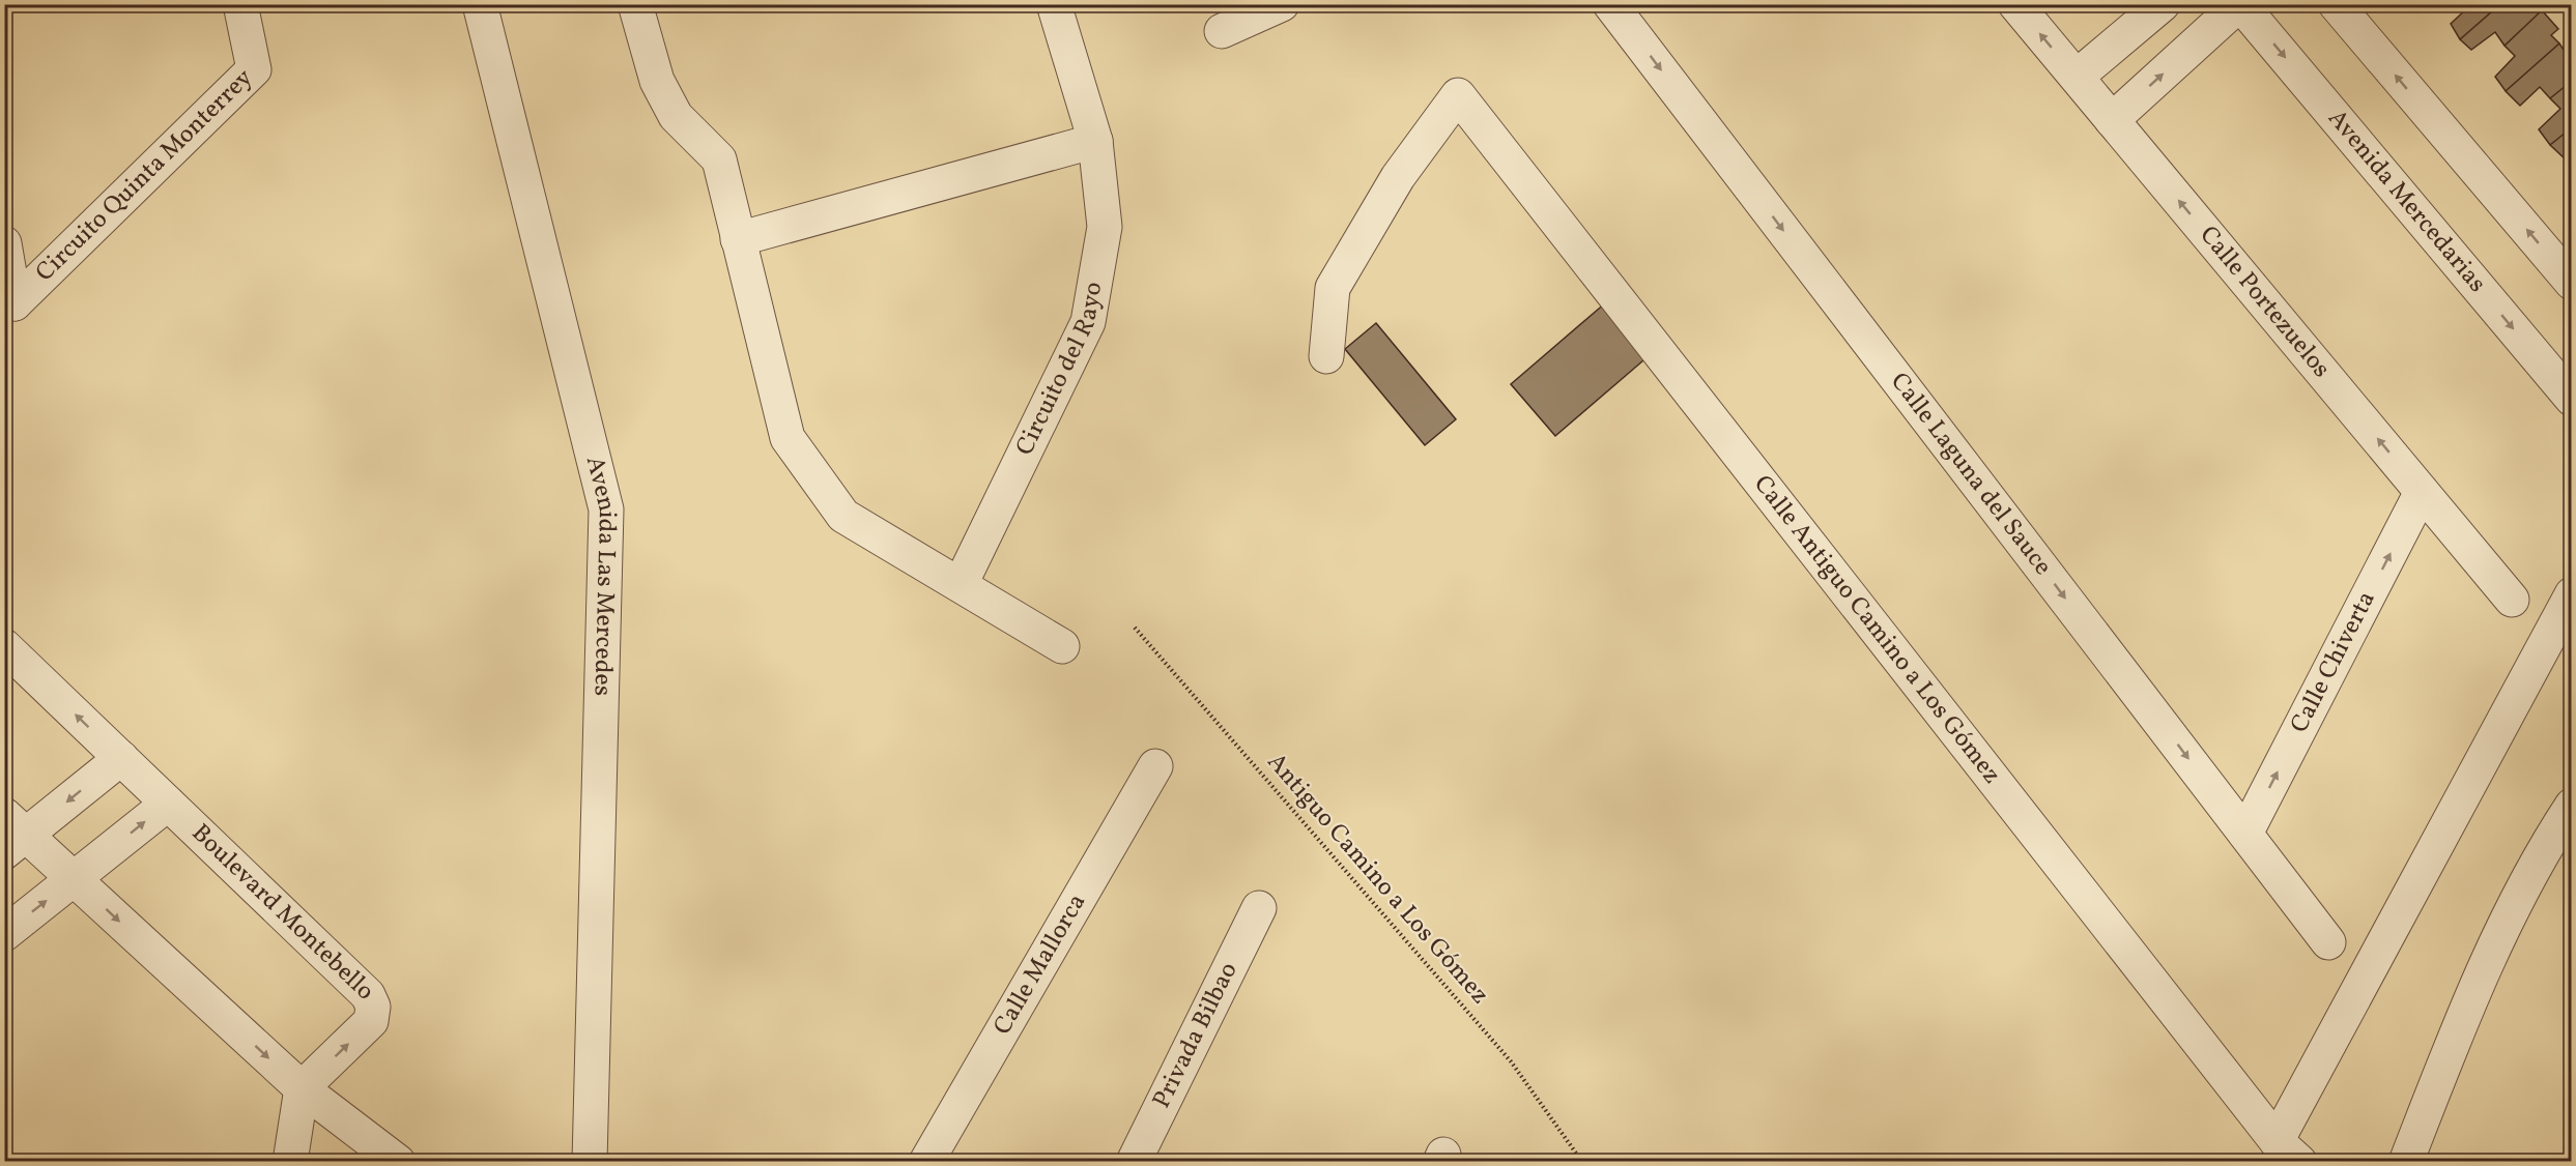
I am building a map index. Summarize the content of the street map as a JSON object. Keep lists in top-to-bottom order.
{
  "streets": {
    "street": [
      "Circuito Quinta Monterrey",
      "Avenida Mercedarias",
      "Calle Portezuelos",
      "Circuito del Rayo",
      "Calle Laguna del Sauce",
      "Avenida Las Mercedes",
      "Calle Antiguo Camino a Los Gómez",
      "Calle Chiverta",
      "Boulevard Montebello",
      "Calle Mallorca",
      "Privada Bilbao"
    ],
    "path": ["Antiguo Camino a Los Gómez"]
  },
  "crossings": [
    ["Calle Portezuelos", "Calle Chiverta"],
    ["Calle Laguna del Sauce", "Calle Chiverta"]
  ],
  "one_way": ["Calle Laguna del Sauce"]
}
